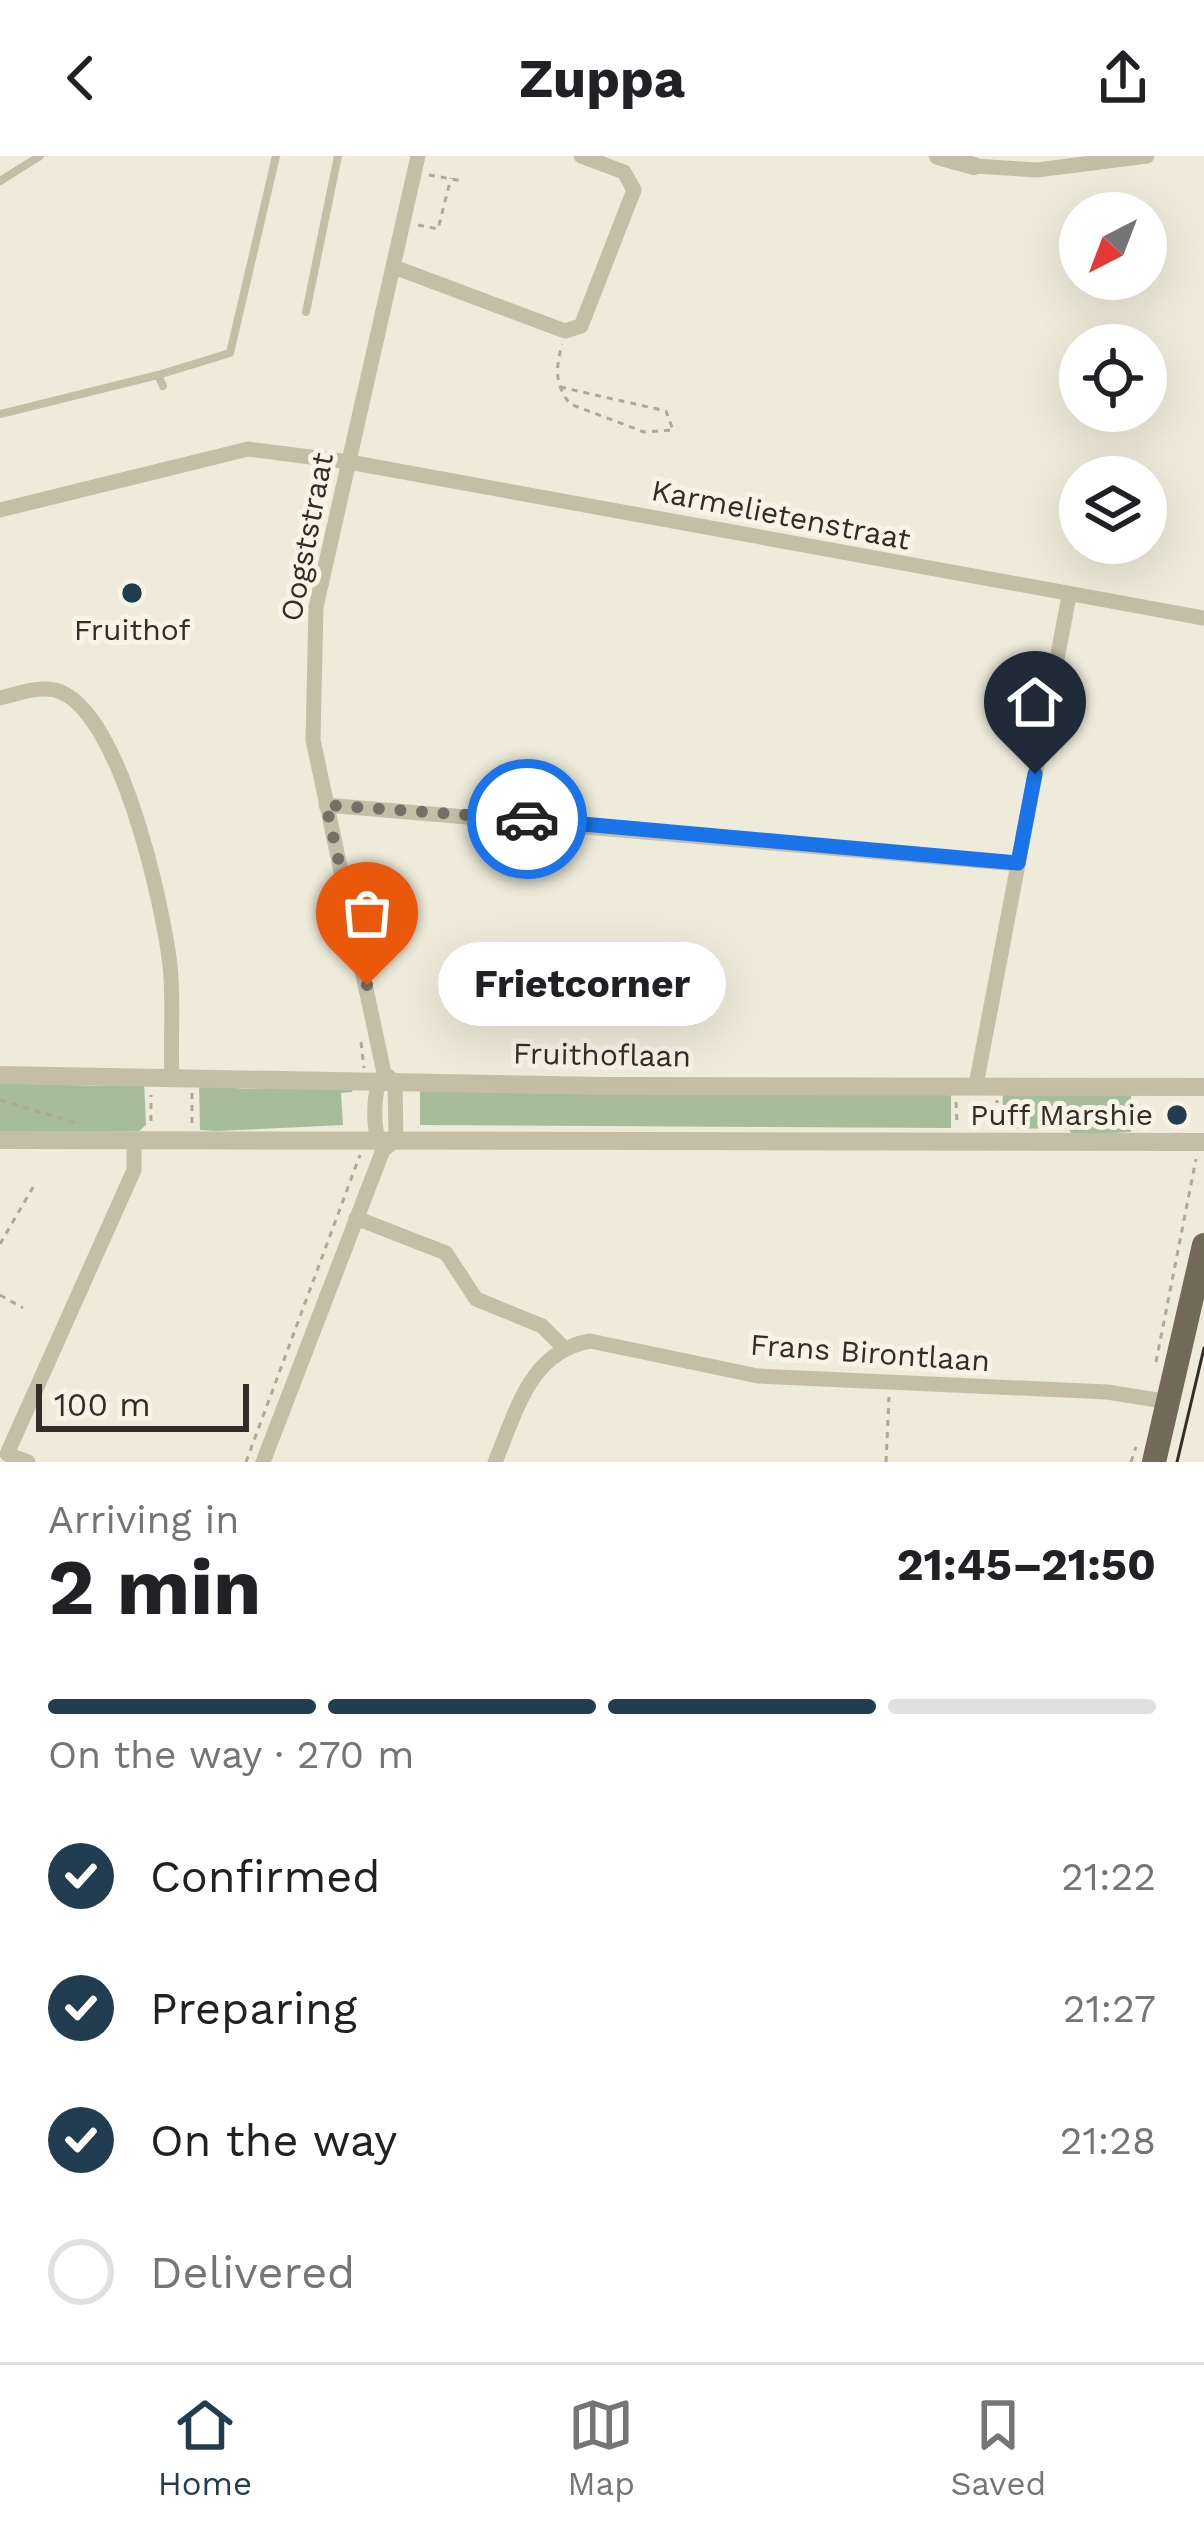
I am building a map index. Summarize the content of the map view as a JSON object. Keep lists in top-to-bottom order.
{
  "streets": {
    "street": [
      "Karmelietenstraat",
      "Oogststraat",
      "Fruithoflaan",
      "Frans Birontlaan"
    ]
  },
  "crossings": [
    ["Karmelietenstraat", "Oogststraat"],
    ["Oogststraat", "Fruithoflaan"]
  ],
  "places": ["Fruithof", "Frietcorner", "Puff Marshie"],
  "scale_bar": "100 m",
  "north": "bottom left",
  "page": {
    "header": "Zuppa",
    "bubble": "Frietcorner",
    "scale": "100 m",
    "heading": ["2 min", "Arriving in", "21:45–21:50"],
    "bar": "On the way · 270 m",
    "list": [
      ["Confirmed", "21:22"],
      ["Preparing", "21:27"],
      ["On the way", "21:28"],
      "Delivered"
    ],
    "tabs": ["Home", "Map", "Saved"]
  }
}
